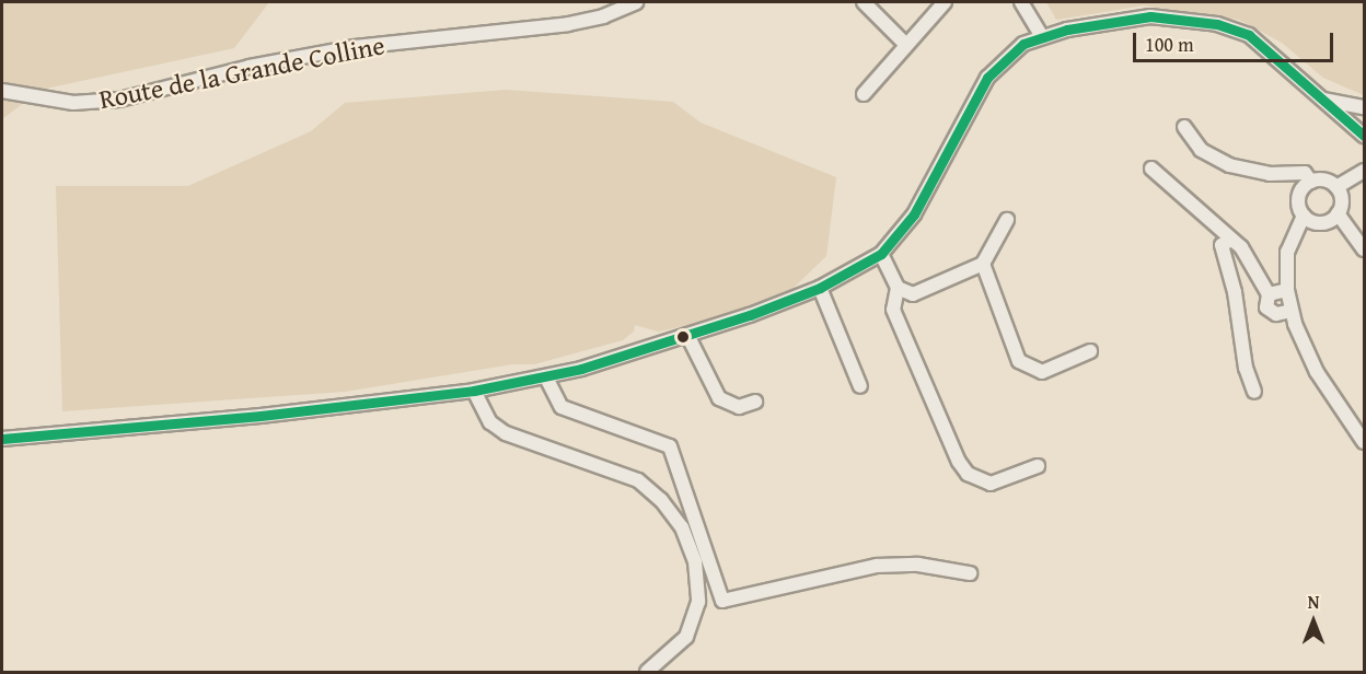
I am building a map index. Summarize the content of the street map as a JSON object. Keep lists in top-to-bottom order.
{
  "streets": {
    "street": ["Route de la Grande Colline"]
  },
  "scale_bar": "100 m",
  "north": "top"
}
